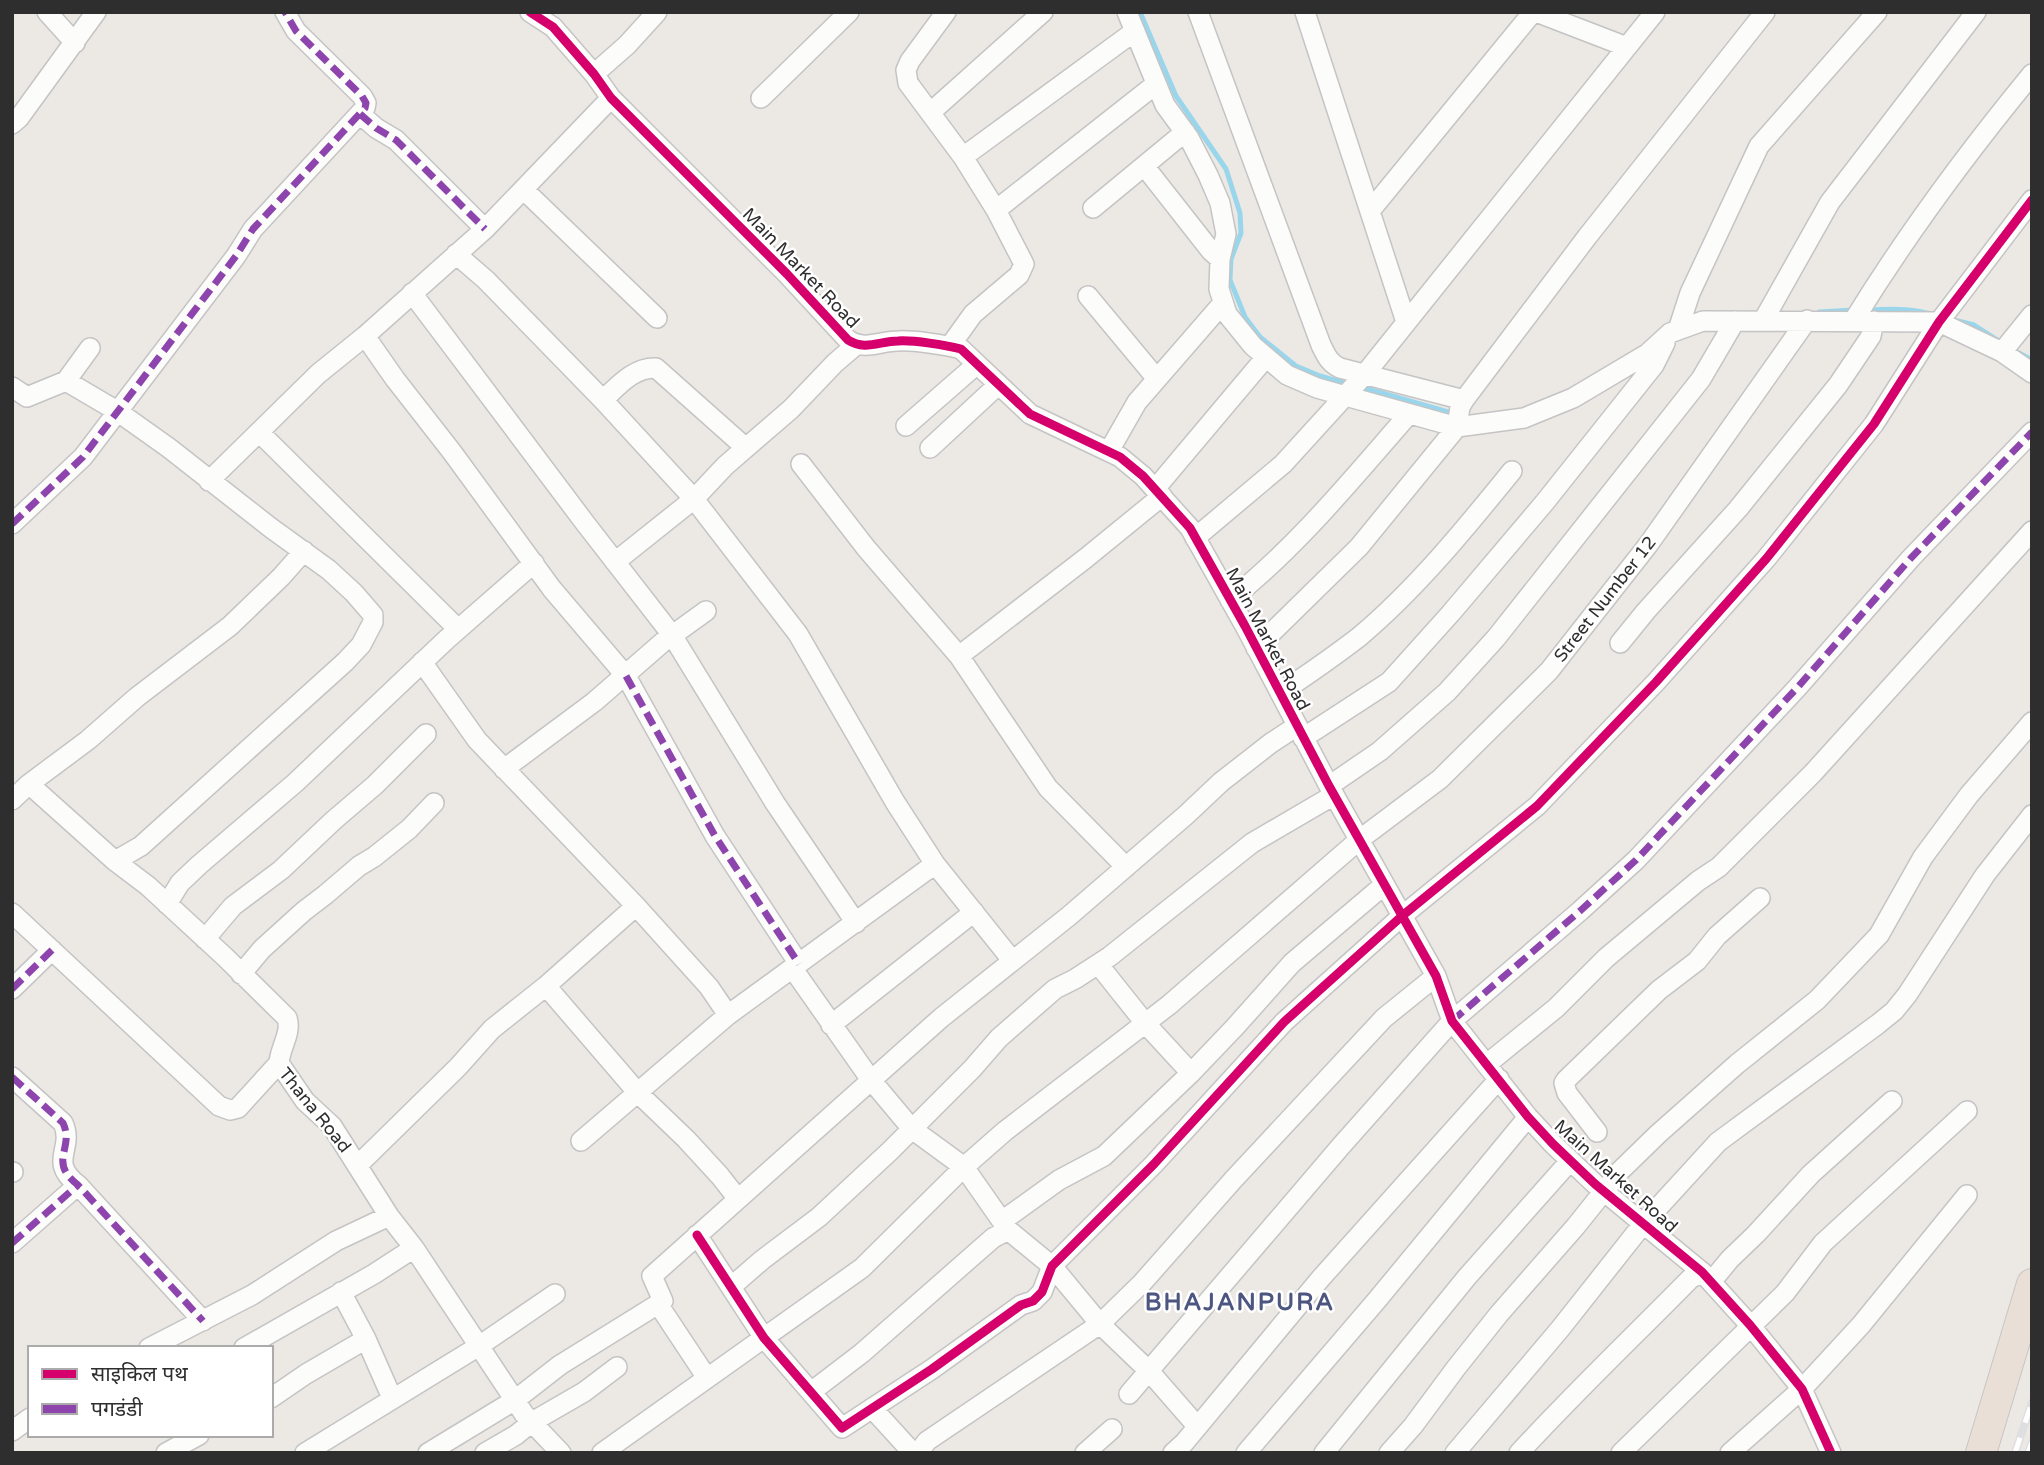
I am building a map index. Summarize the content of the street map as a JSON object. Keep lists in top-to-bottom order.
{
  "streets": {
    "street": ["Main Market Road", "Street Number 12", "Thana Road"]
  },
  "crossings": [
    ["Main Market Road", "Street Number 12"]
  ],
  "districts": ["BHAJANPURA"],
  "legend": ["साइकिल पथ", "पगडंडी"]
}
